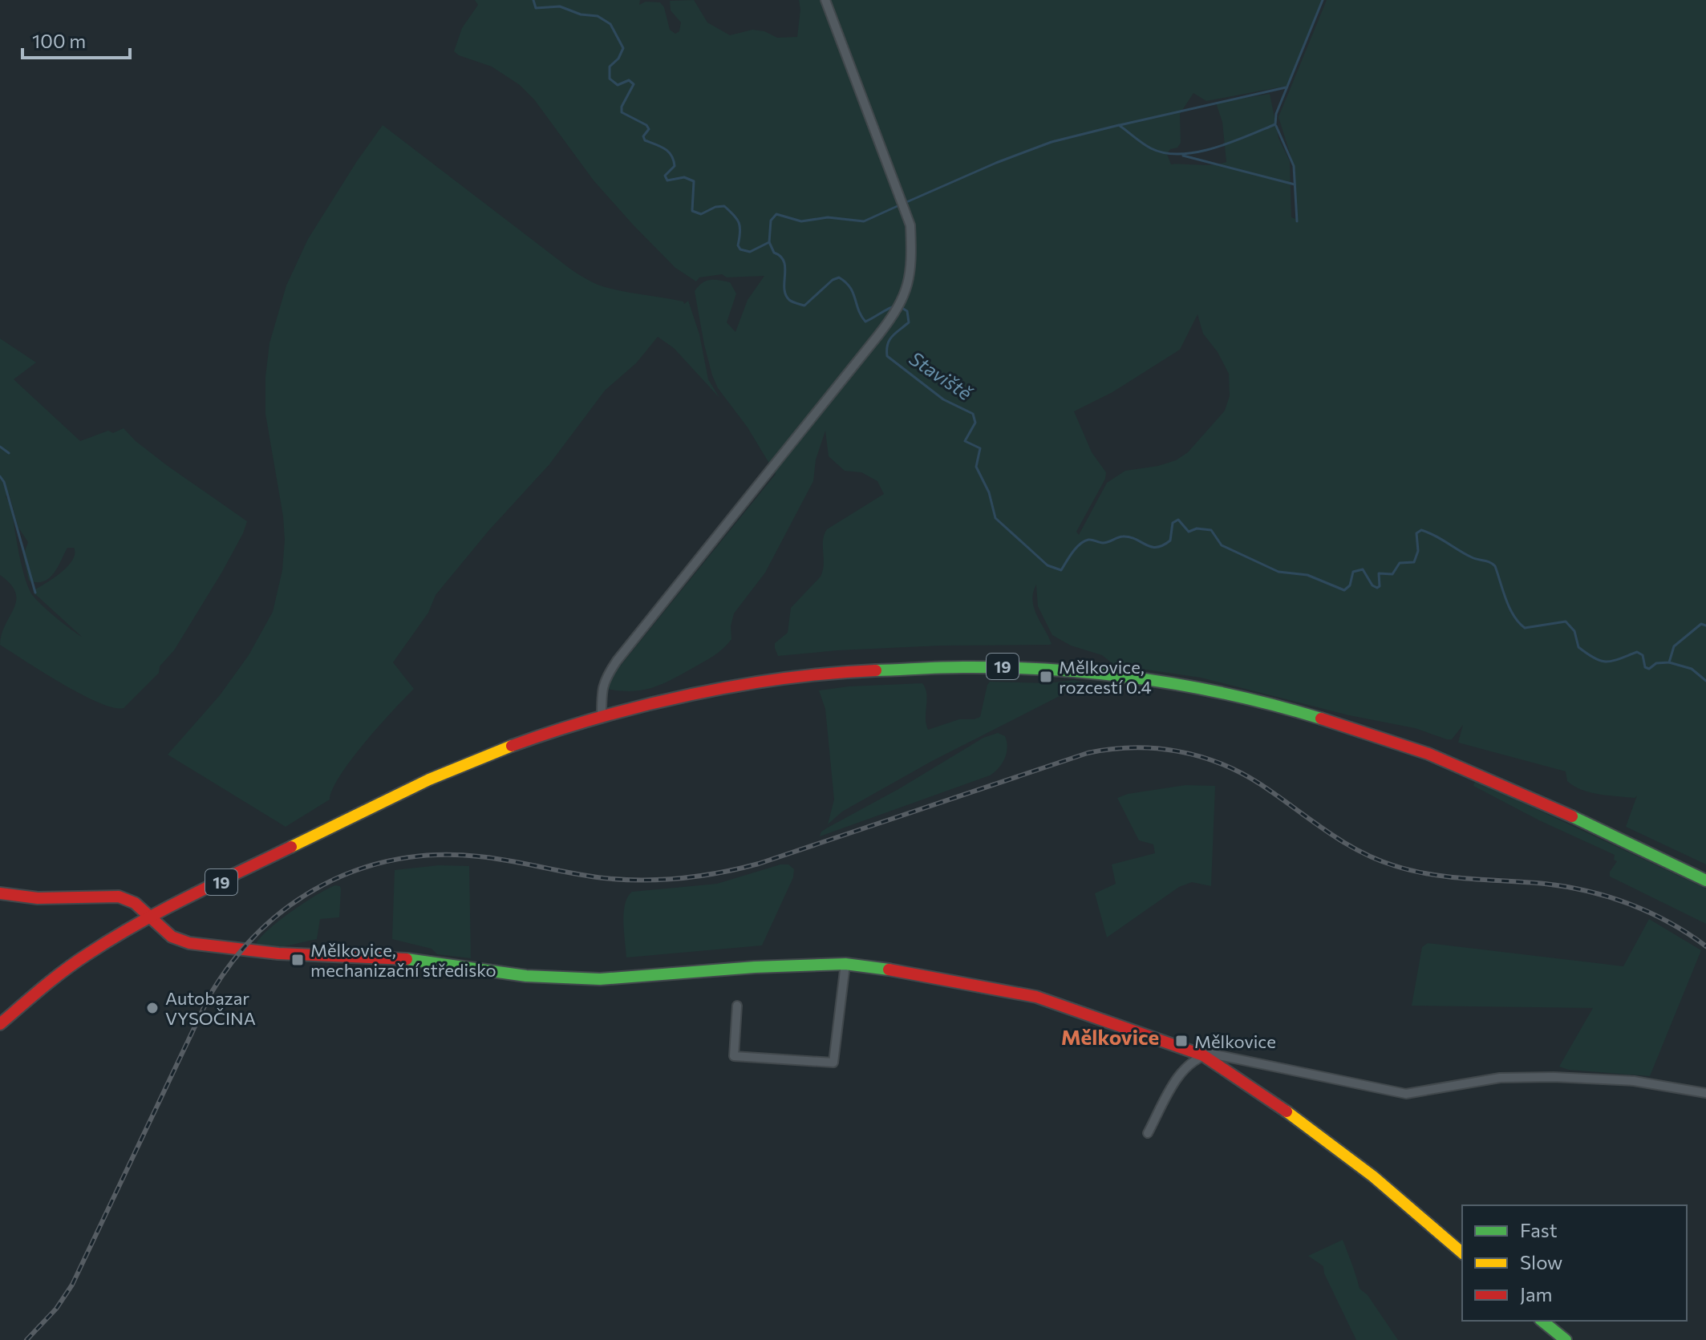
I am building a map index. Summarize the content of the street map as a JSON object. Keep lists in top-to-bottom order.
{
  "streets": {
    "main road": ["19"]
  },
  "districts": ["Mělkovice"],
  "water": ["Staviště"],
  "places": {
    "transit": ["Mělkovice, rozcestí 0.4", "Mělkovice, mechanizační středisko", "Mělkovice"],
    "other": ["Autobazar VYSOČINA"]
  },
  "legend": ["Fast", "Slow", "Jam"],
  "scale_bar": "100 m"
}
